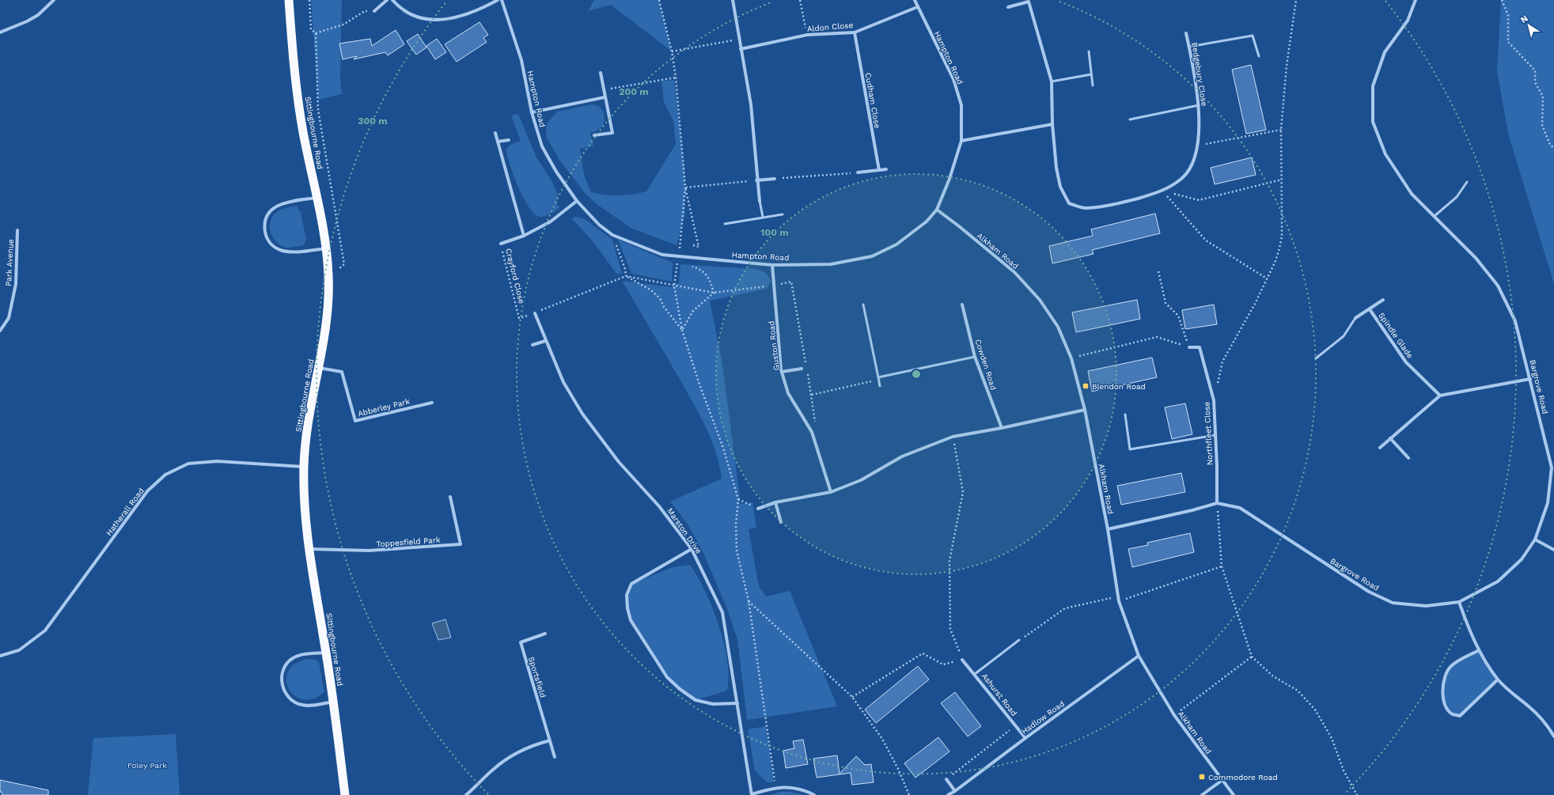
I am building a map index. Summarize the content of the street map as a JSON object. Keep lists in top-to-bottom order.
{
  "streets": {
    "highway": ["Sittingbourne Road"],
    "street": [
      "Aldon Close",
      "Hampton Road",
      "Bedgebury Close",
      "Cudham Close",
      "Alkham Road",
      "Park Avenue",
      "Crayford Close",
      "Spindle Glade",
      "Guston Road",
      "Cowden Road",
      "Bargrove Road",
      "Abberley Park",
      "Northfleet Close",
      "Hatherall Road",
      "Marston Drive",
      "Toppesfield Park",
      "Sportsfield",
      "Ashurst Road",
      "Hadlow Road"
    ]
  },
  "crossings": [
    ["Aldon Close", "Hampton Road"],
    ["Aldon Close", "Cudham Close"],
    ["Hampton Road", "Alkham Road"],
    ["Hampton Road", "Crayford Close"],
    ["Hampton Road", "Guston Road"],
    ["Sittingbourne Road", "Abberley Park"],
    ["Sittingbourne Road", "Hatherall Road"],
    ["Sittingbourne Road", "Toppesfield Park"],
    ["Alkham Road", "Hadlow Road"],
    ["Bargrove Road", "Northfleet Close"],
    ["Ashurst Road", "Hadlow Road"]
  ],
  "parks": ["Foley Park"],
  "places": {
    "transit": ["Blendon Road", "Commodore Road"]
  },
  "north": "top left",
  "rings": ["200 m", "300 m", "100 m"]
}
